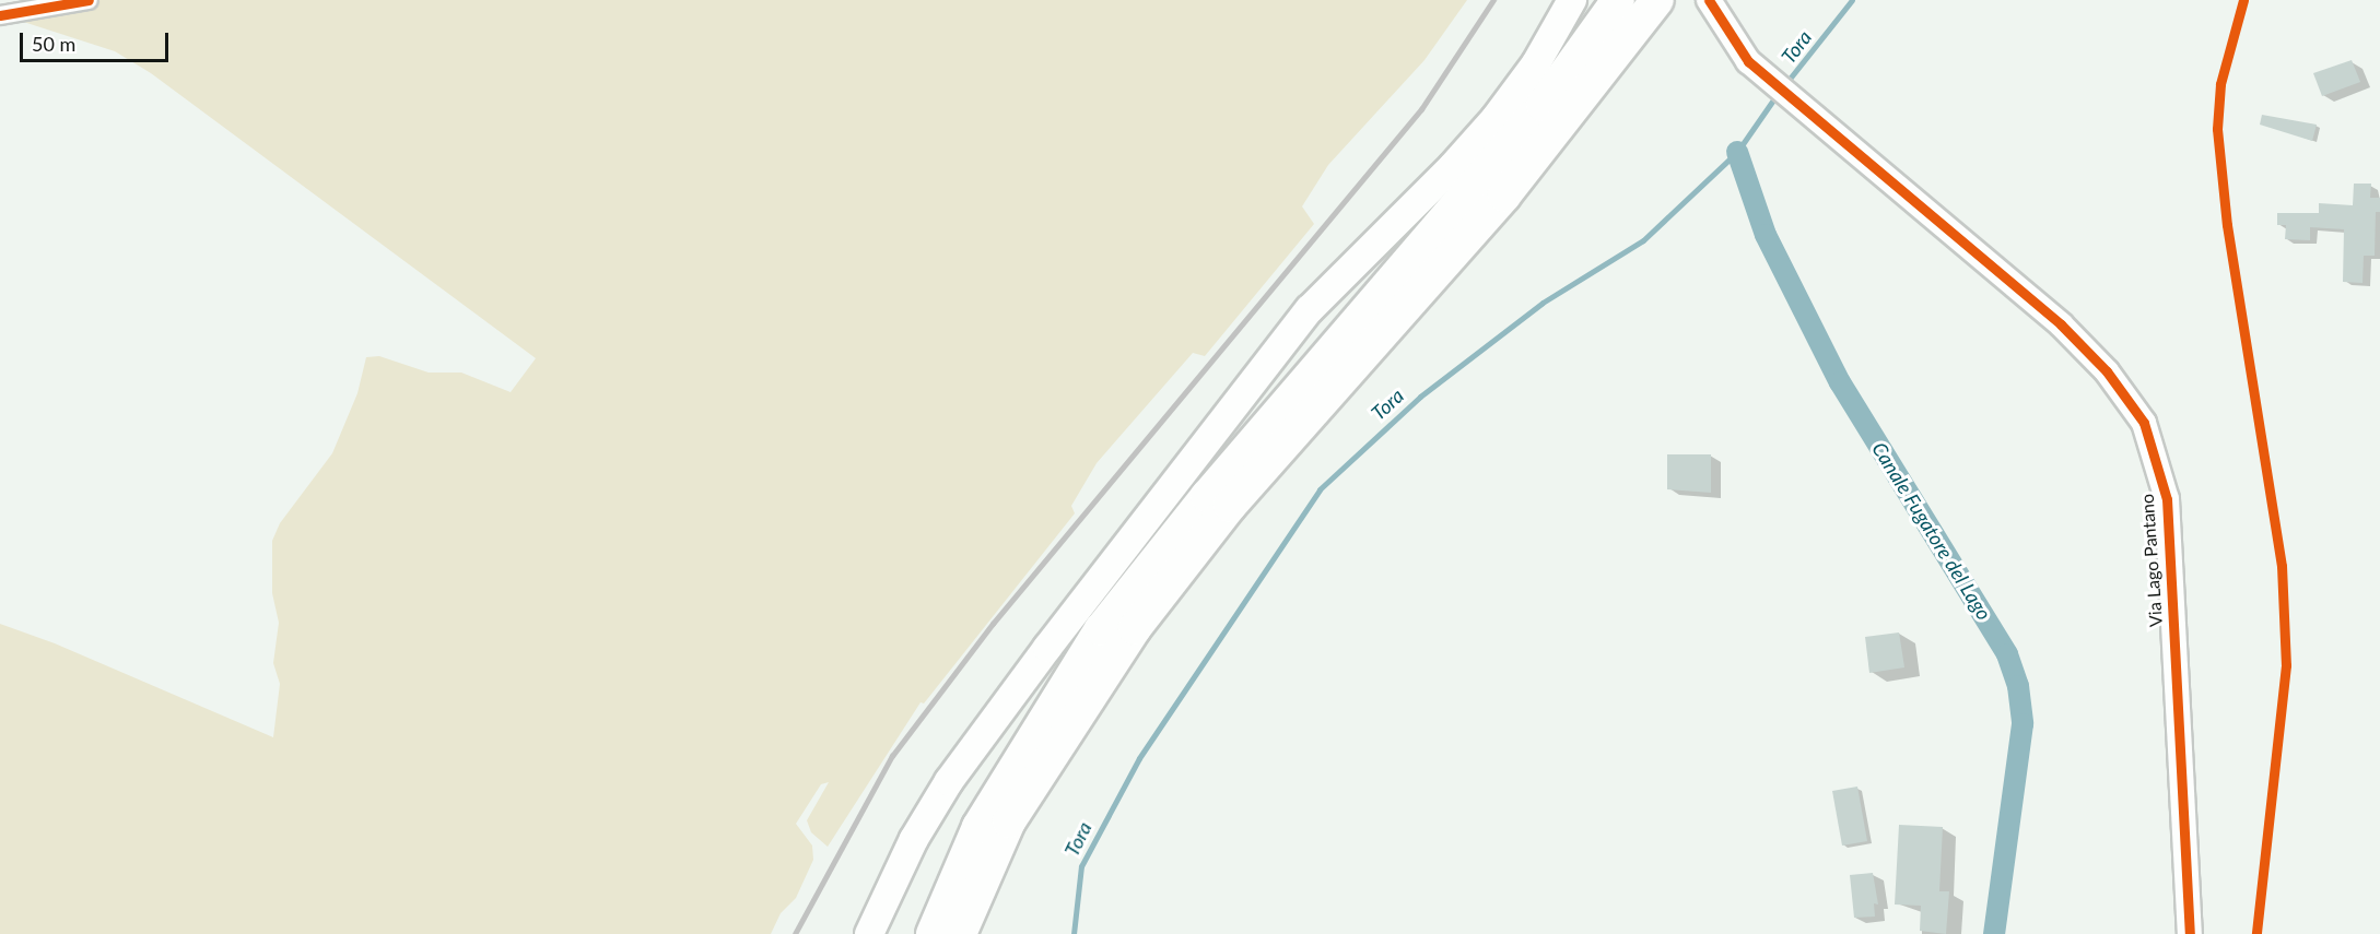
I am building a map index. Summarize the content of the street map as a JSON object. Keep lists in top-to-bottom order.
{
  "streets": {
    "street": ["Via Lago Pantano"]
  },
  "water": ["Tora", "Canale Fugatore del Lago"],
  "scale_bar": "50 m"
}
